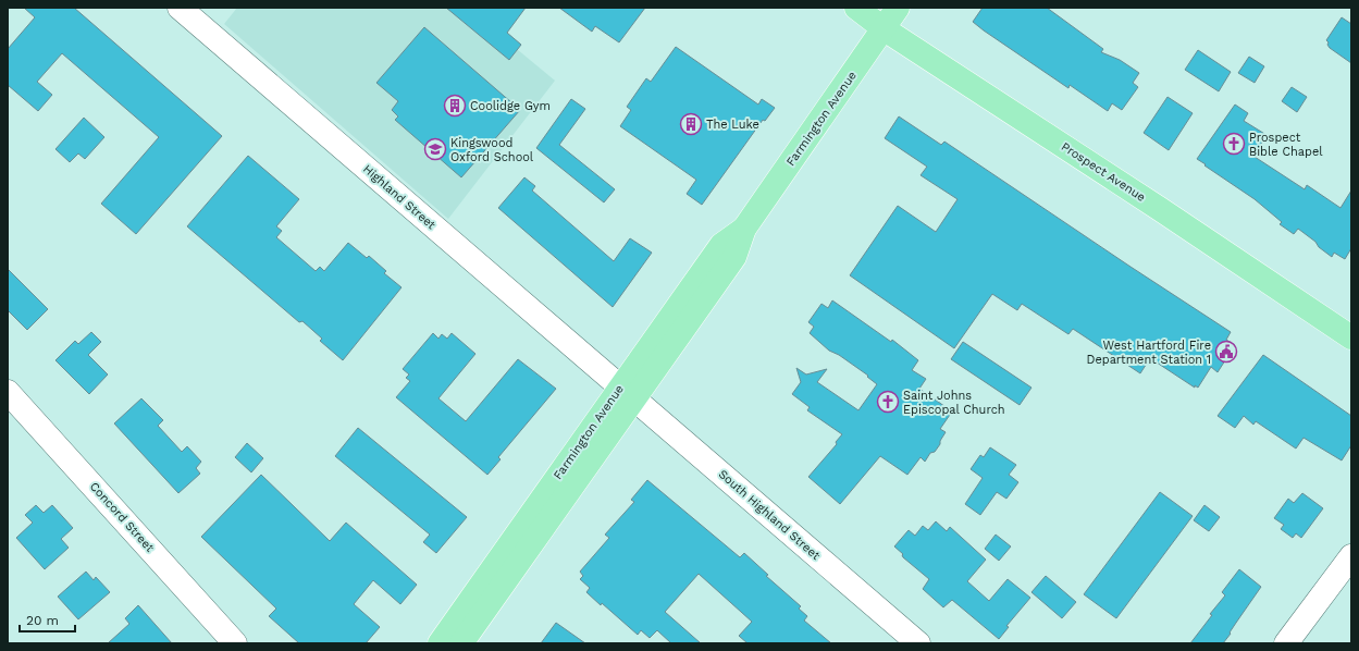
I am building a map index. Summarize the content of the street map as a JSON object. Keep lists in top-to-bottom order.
{
  "streets": {
    "main road": ["Farmington Avenue", "Prospect Avenue"],
    "street": ["Highland Street", "South Highland Street", "Concord Street"]
  },
  "crossings": [
    ["Farmington Avenue", "Prospect Avenue"],
    ["Farmington Avenue", "Highland Street"],
    ["Farmington Avenue", "South Highland Street"],
    ["Highland Street", "South Highland Street"]
  ],
  "places": {
    "building": ["Coolidge Gym", "The Luke"],
    "church": ["Prospect Bible Chapel", "Saint Johns Episcopal Church"],
    "school or university": ["Kingswood Oxford School"],
    "public building": ["West Hartford Fire Department Station 1"]
  },
  "scale_bar": "20 m"
}
